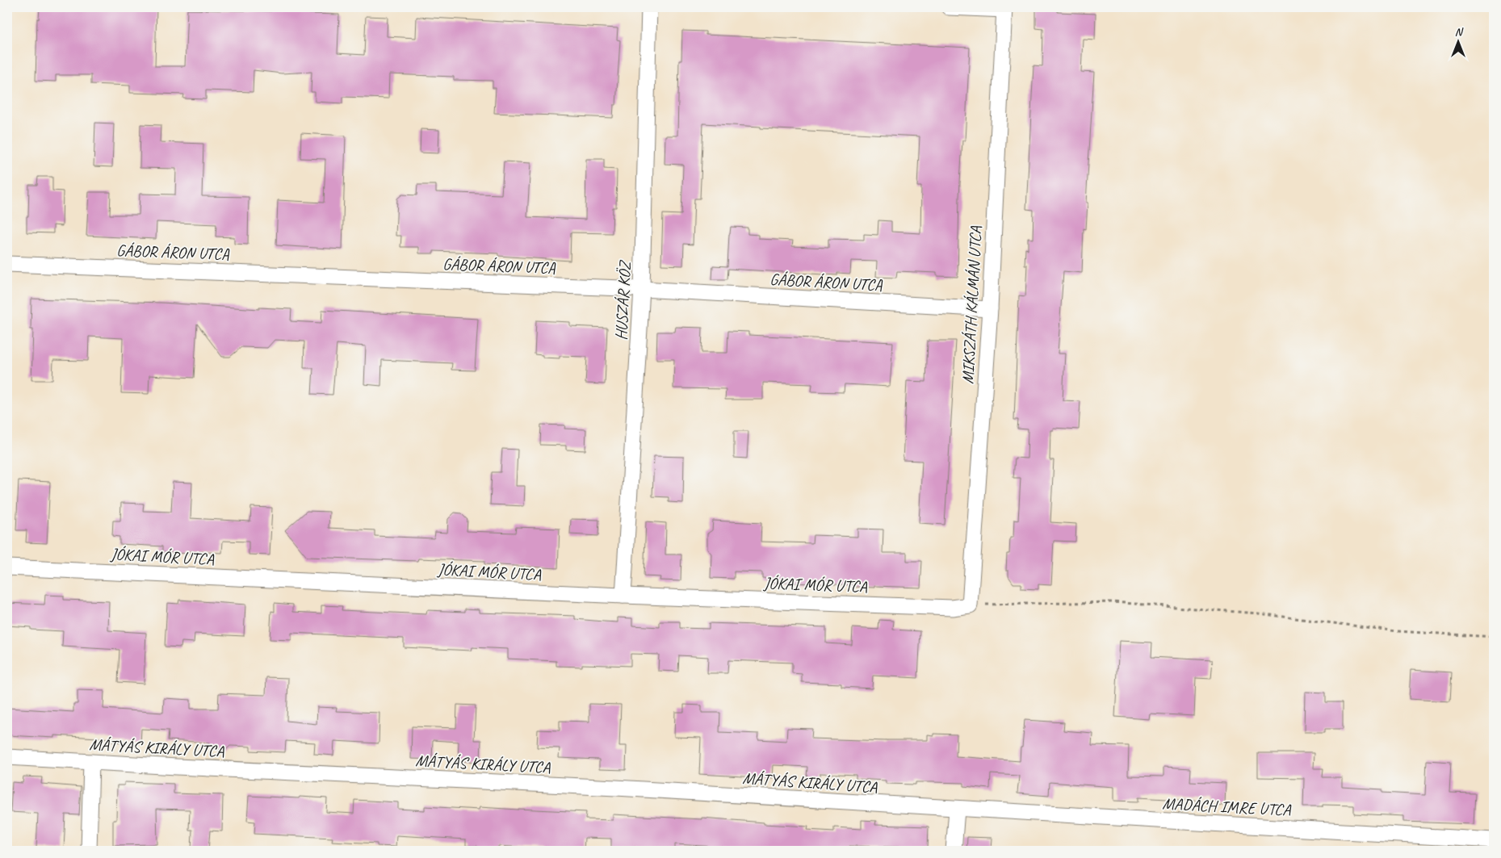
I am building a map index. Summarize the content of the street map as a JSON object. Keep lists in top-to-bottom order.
{
  "streets": {
    "street": [
      "GÁBOR ÁRON UTCA",
      "HUSZÁR KÖZ",
      "MIKSZÁTH KÁLMÁN UTCA",
      "JÓKAI MÓR UTCA",
      "MÁTYÁS KIRÁLY UTCA",
      "MADÁCH IMRE UTCA"
    ]
  },
  "crossings": [
    ["GÁBOR ÁRON UTCA", "HUSZÁR KÖZ"],
    ["GÁBOR ÁRON UTCA", "MIKSZÁTH KÁLMÁN UTCA"],
    ["HUSZÁR KÖZ", "JÓKAI MÓR UTCA"],
    ["MIKSZÁTH KÁLMÁN UTCA", "JÓKAI MÓR UTCA"],
    ["MÁTYÁS KIRÁLY UTCA", "MADÁCH IMRE UTCA"]
  ],
  "north": "top"
}
